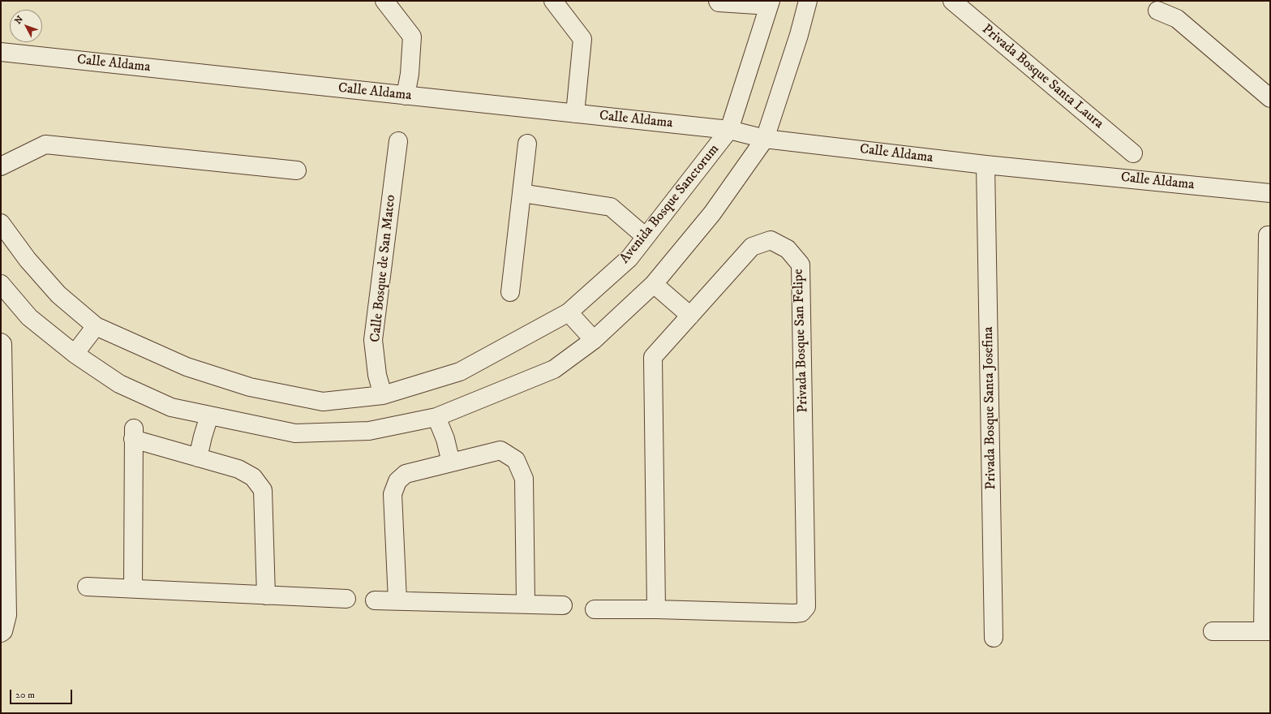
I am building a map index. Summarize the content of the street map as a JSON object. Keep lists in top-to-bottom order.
{
  "streets": {
    "street": [
      "Calle Aldama",
      "Privada Bosque Santa Laura",
      "Avenida Bosque Sanctorum",
      "Calle Bosque de San Mateo",
      "Privada Bosque San Felipe",
      "Privada Bosque Santa Josefina"
    ]
  },
  "crossings": [
    ["Calle Aldama", "Avenida Bosque Sanctorum"],
    ["Calle Aldama", "Privada Bosque Santa Josefina"],
    ["Avenida Bosque Sanctorum", "Calle Bosque de San Mateo"]
  ],
  "scale_bar": "20 m",
  "north": "top left"
}
